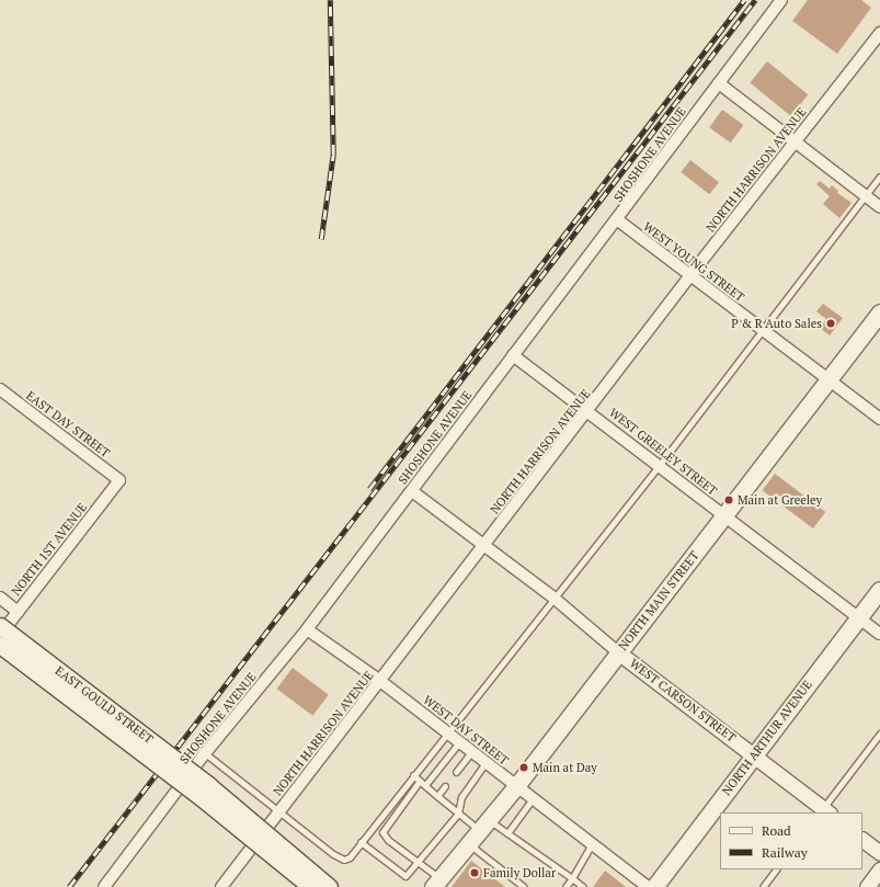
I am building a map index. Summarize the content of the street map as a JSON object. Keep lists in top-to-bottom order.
{
  "streets": {
    "main road": ["NORTH MAIN STREET", "EAST GOULD STREET", "NORTH ARTHUR AVENUE"],
    "street": [
      "SHOSHONE AVENUE",
      "NORTH HARRISON AVENUE",
      "WEST YOUNG STREET",
      "EAST DAY STREET",
      "WEST GREELEY STREET",
      "NORTH 1ST AVENUE",
      "WEST CARSON STREET",
      "WEST DAY STREET"
    ]
  },
  "crossings": [
    ["SHOSHONE AVENUE", "WEST YOUNG STREET"],
    ["SHOSHONE AVENUE", "WEST GREELEY STREET"],
    ["SHOSHONE AVENUE", "WEST CARSON STREET"],
    ["SHOSHONE AVENUE", "WEST DAY STREET"],
    ["NORTH HARRISON AVENUE", "WEST YOUNG STREET"],
    ["NORTH HARRISON AVENUE", "WEST GREELEY STREET"],
    ["NORTH HARRISON AVENUE", "WEST CARSON STREET"],
    ["NORTH HARRISON AVENUE", "WEST DAY STREET"],
    ["WEST YOUNG STREET", "NORTH MAIN STREET"],
    ["EAST DAY STREET", "NORTH 1ST AVENUE"],
    ["WEST GREELEY STREET", "NORTH MAIN STREET"],
    ["WEST GREELEY STREET", "NORTH ARTHUR AVENUE"],
    ["NORTH MAIN STREET", "WEST CARSON STREET"],
    ["NORTH MAIN STREET", "WEST DAY STREET"],
    ["WEST CARSON STREET", "NORTH ARTHUR AVENUE"]
  ],
  "places": [
    "P & R Auto Sales",
    "Main at Greeley",
    "Main at Day",
    "Family Dollar"
  ],
  "legend": ["Road", "Railway"]
}
